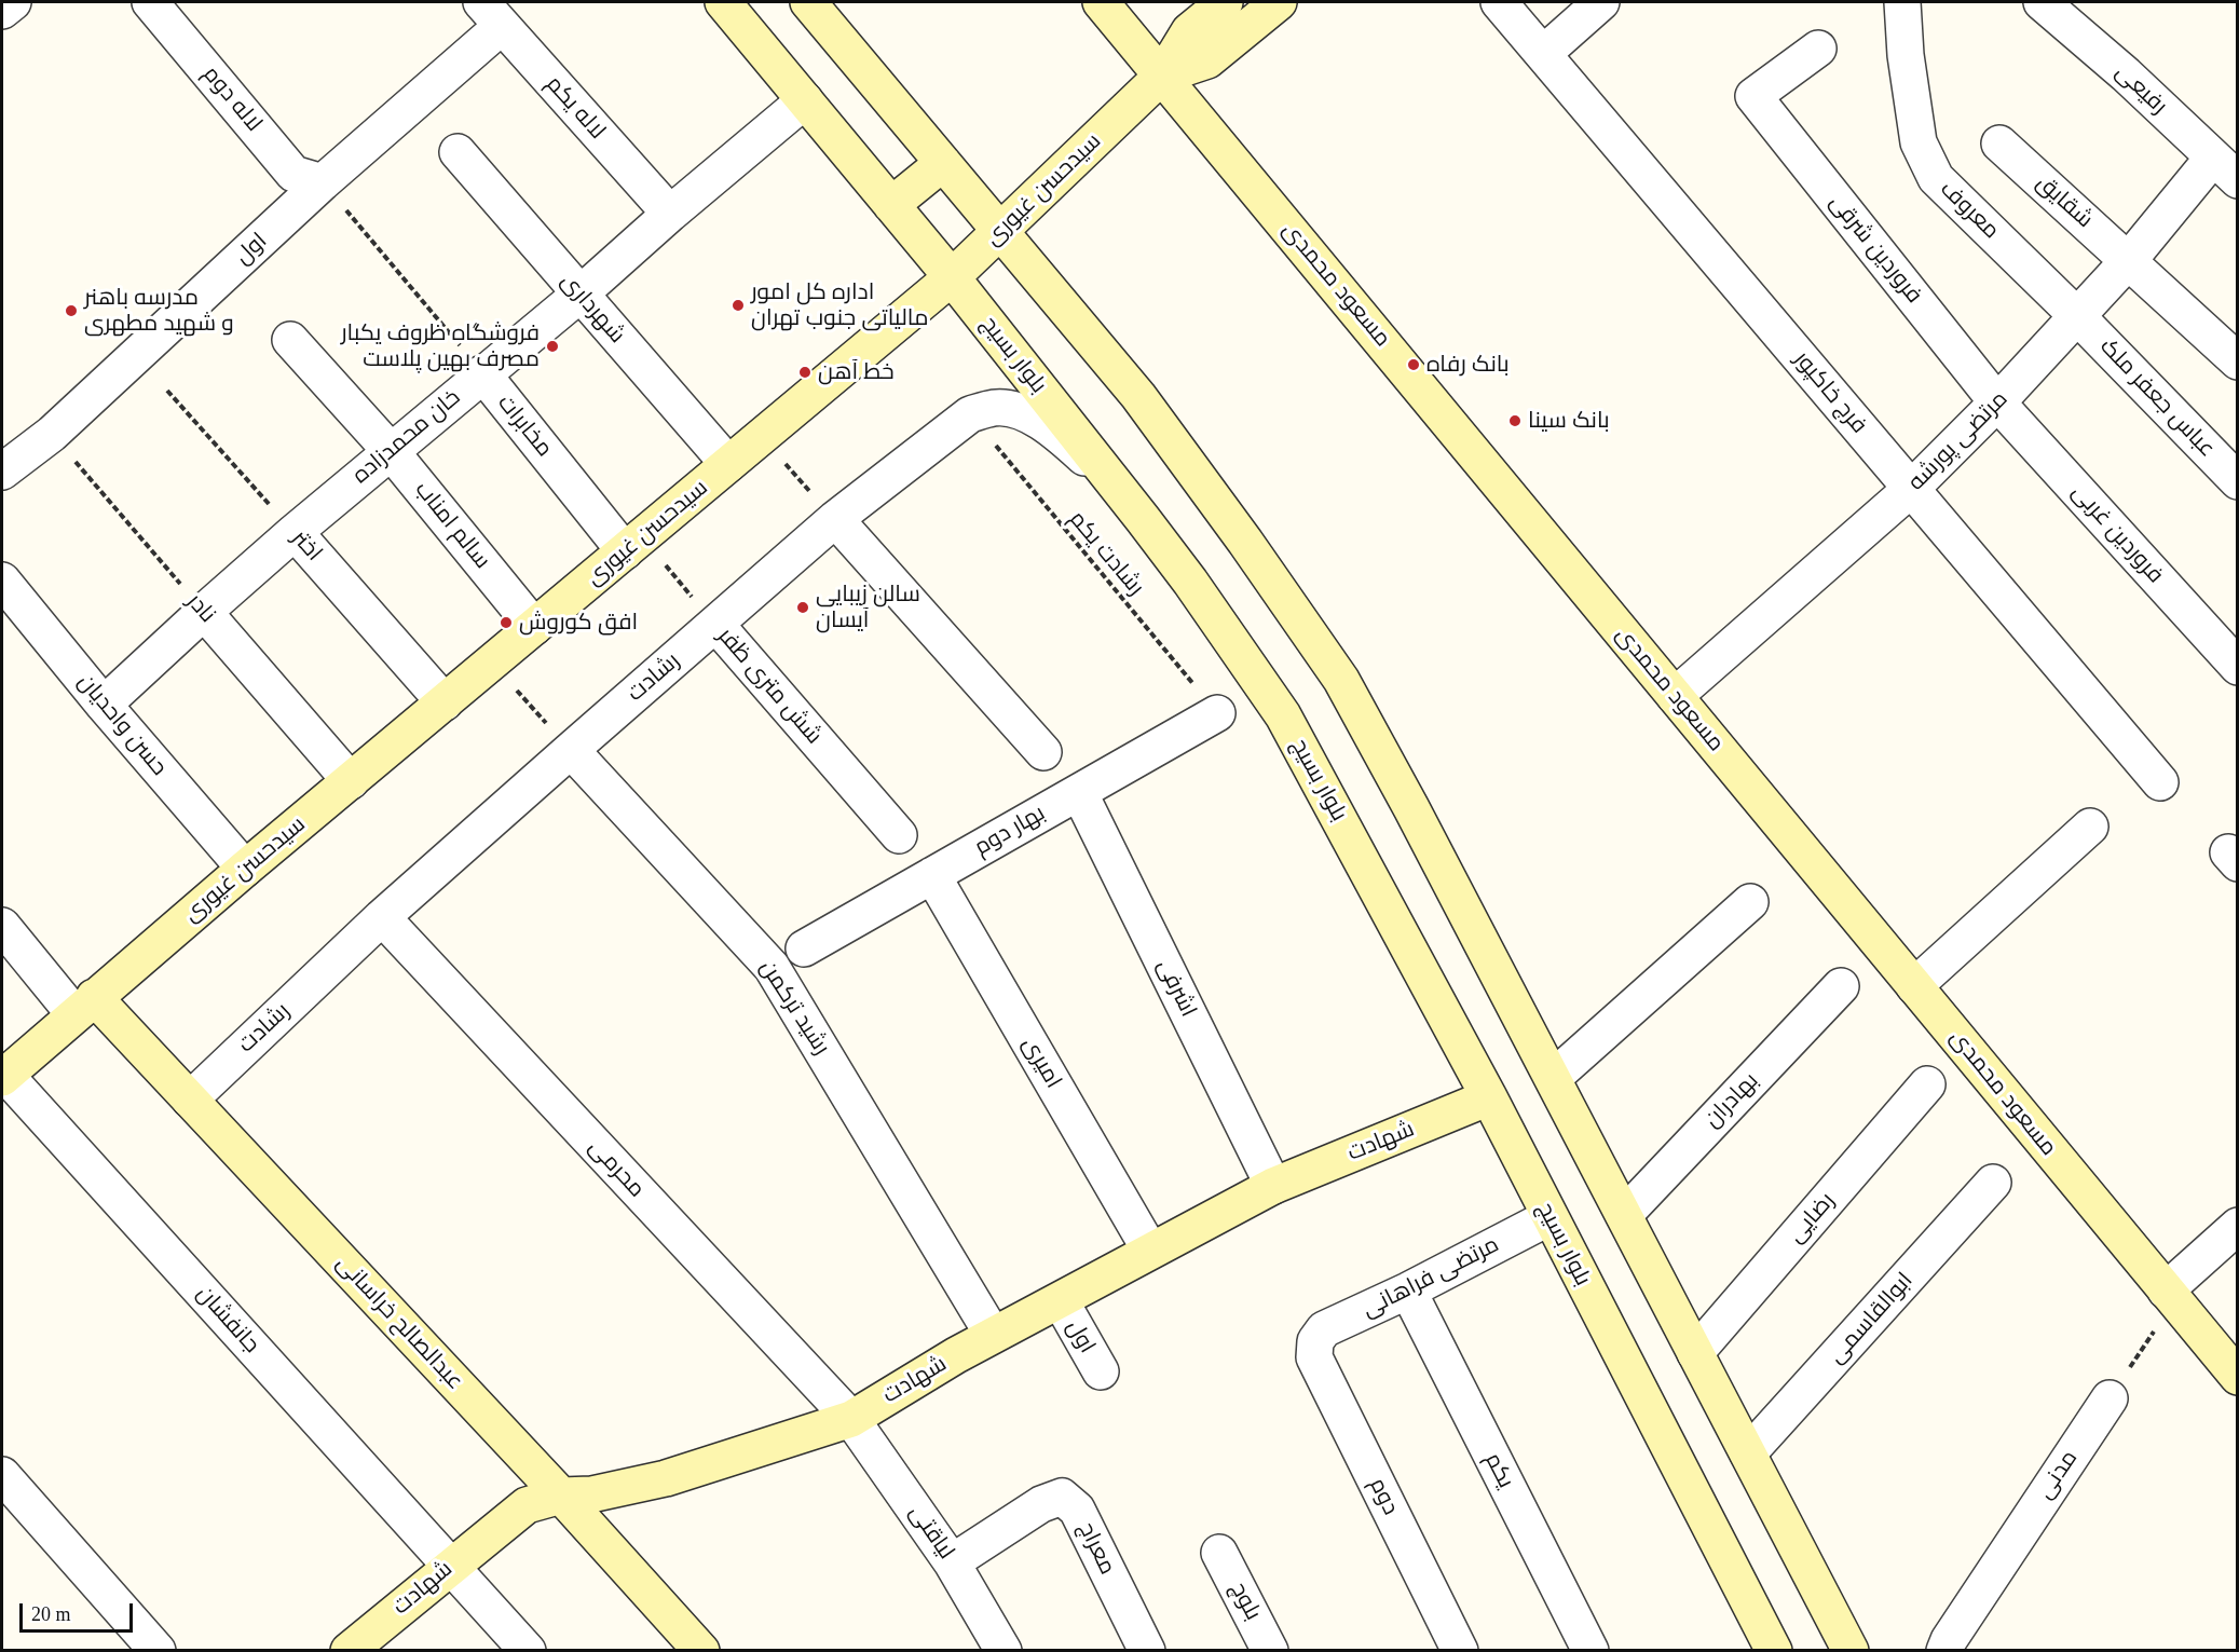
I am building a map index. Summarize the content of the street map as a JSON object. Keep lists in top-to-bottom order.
{
  "streets": {
    "main road": [
      "سیدحسن غیوری",
      "مسعود محمدی",
      "بلوار بسیج",
      "شهادت",
      "عبدالصالح خراسانی"
    ],
    "street": [
      "رفیعی",
      "لاله دوم",
      "لاله یکم",
      "شقایق",
      "معروف",
      "اول",
      "فروردین شرقی",
      "شهرداری",
      "فرج خاکپور",
      "عباس جعفر ملک",
      "مخابرات",
      "خان محمدزاده",
      "مرتضی پورشه",
      "سالم امناب",
      "فروردین غربی",
      "اختر",
      "نادر",
      "رشادت",
      "شش متری ظفر",
      "حسن واحدیان",
      "بهار دوم",
      "اشرفی",
      "رشید ترکمن",
      "امیری",
      "بهادران",
      "محرمی",
      "رضایی",
      "مرتضی فراهانی",
      "ابوالقاسمی",
      "جانفشان",
      "یکم",
      "مدنی",
      "دوم",
      "لیاقتی",
      "معراج",
      "بلوچ"
    ],
    "path": ["رشادت یکم"]
  },
  "crossings": [
    ["رفیعی", "مرتضی پورشه"],
    ["لاله دوم", "اول"],
    ["لاله دوم", "مخابرات"],
    ["لاله یکم", "اول"],
    ["لاله یکم", "خان محمدزاده"],
    ["سیدحسن غیوری", "مسعود محمدی"],
    ["سیدحسن غیوری", "شهرداری"],
    ["سیدحسن غیوری", "بلوار بسیج"],
    ["سیدحسن غیوری", "مخابرات"],
    ["سیدحسن غیوری", "سالم امناب"],
    ["سیدحسن غیوری", "اختر"],
    ["سیدحسن غیوری", "نادر"],
    ["سیدحسن غیوری", "شش متری ظفر"],
    ["سیدحسن غیوری", "حسن واحدیان"],
    ["سیدحسن غیوری", "جانفشان"],
    ["سیدحسن غیوری", "عبدالصالح خراسانی"],
    ["شقایق", "مرتضی پورشه"],
    ["معروف", "عباس جعفر ملک"],
    ["معروف", "مرتضی پورشه"],
    ["اول", "مخابرات"],
    ["اول", "نادر"],
    ["اول", "شهادت"],
    ["فروردین شرقی", "مرتضی پورشه"],
    ["فروردین شرقی", "فروردین غربی"],
    ["مسعود محمدی", "مرتضی پورشه"],
    ["شهرداری", "خان محمدزاده"],
    ["بلوار بسیج", "خان محمدزاده"],
    ["بلوار بسیج", "رشادت"],
    ["بلوار بسیج", "شهادت"],
    ["بلوار بسیج", "مرتضی فراهانی"],
    ["فرج خاکپور", "مرتضی پورشه"],
    ["عباس جعفر ملک", "مرتضی پورشه"],
    ["مخابرات", "خان محمدزاده"],
    ["مخابرات", "شش متری ظفر"],
    ["خان محمدزاده", "سالم امناب"],
    ["خان محمدزاده", "اختر"],
    ["خان محمدزاده", "نادر"],
    ["خان محمدزاده", "حسن واحدیان"],
    ["مرتضی پورشه", "فروردین غربی"],
    ["رشادت یکم", "رشادت"],
    ["رشادت یکم", "بهار دوم"],
    ["رشادت", "شش متری ظفر"],
    ["رشادت", "رشید ترکمن"],
    ["رشادت", "محرمی"],
    ["رشادت", "عبدالصالح خراسانی"],
    ["بهار دوم", "اشرفی"],
    ["بهار دوم", "امیری"],
    ["اشرفی", "شهادت"],
    ["رشید ترکمن", "شهادت"],
    ["امیری", "شهادت"],
    ["شهادت", "محرمی"],
    ["شهادت", "جانفشان"],
    ["شهادت", "عبدالصالح خراسانی"],
    ["شهادت", "لیاقتی"],
    ["محرمی", "لیاقتی"],
    ["مرتضی فراهانی", "یکم"],
    ["مرتضی فراهانی", "دوم"],
    ["لیاقتی", "معراج"]
  ],
  "places": [
    "اداره کل امور مالیاتی جنوب تهران",
    "مدرسه باهنر و شهید مطهری",
    "فروشگاه ظروف یکبار مصرف بهین پلاست",
    "بانک رفاه",
    "خط آهن",
    "بانک سینا",
    "سالن زیبایی آیسان",
    "افق کوروش"
  ],
  "scale_bar": "20 m"
}
